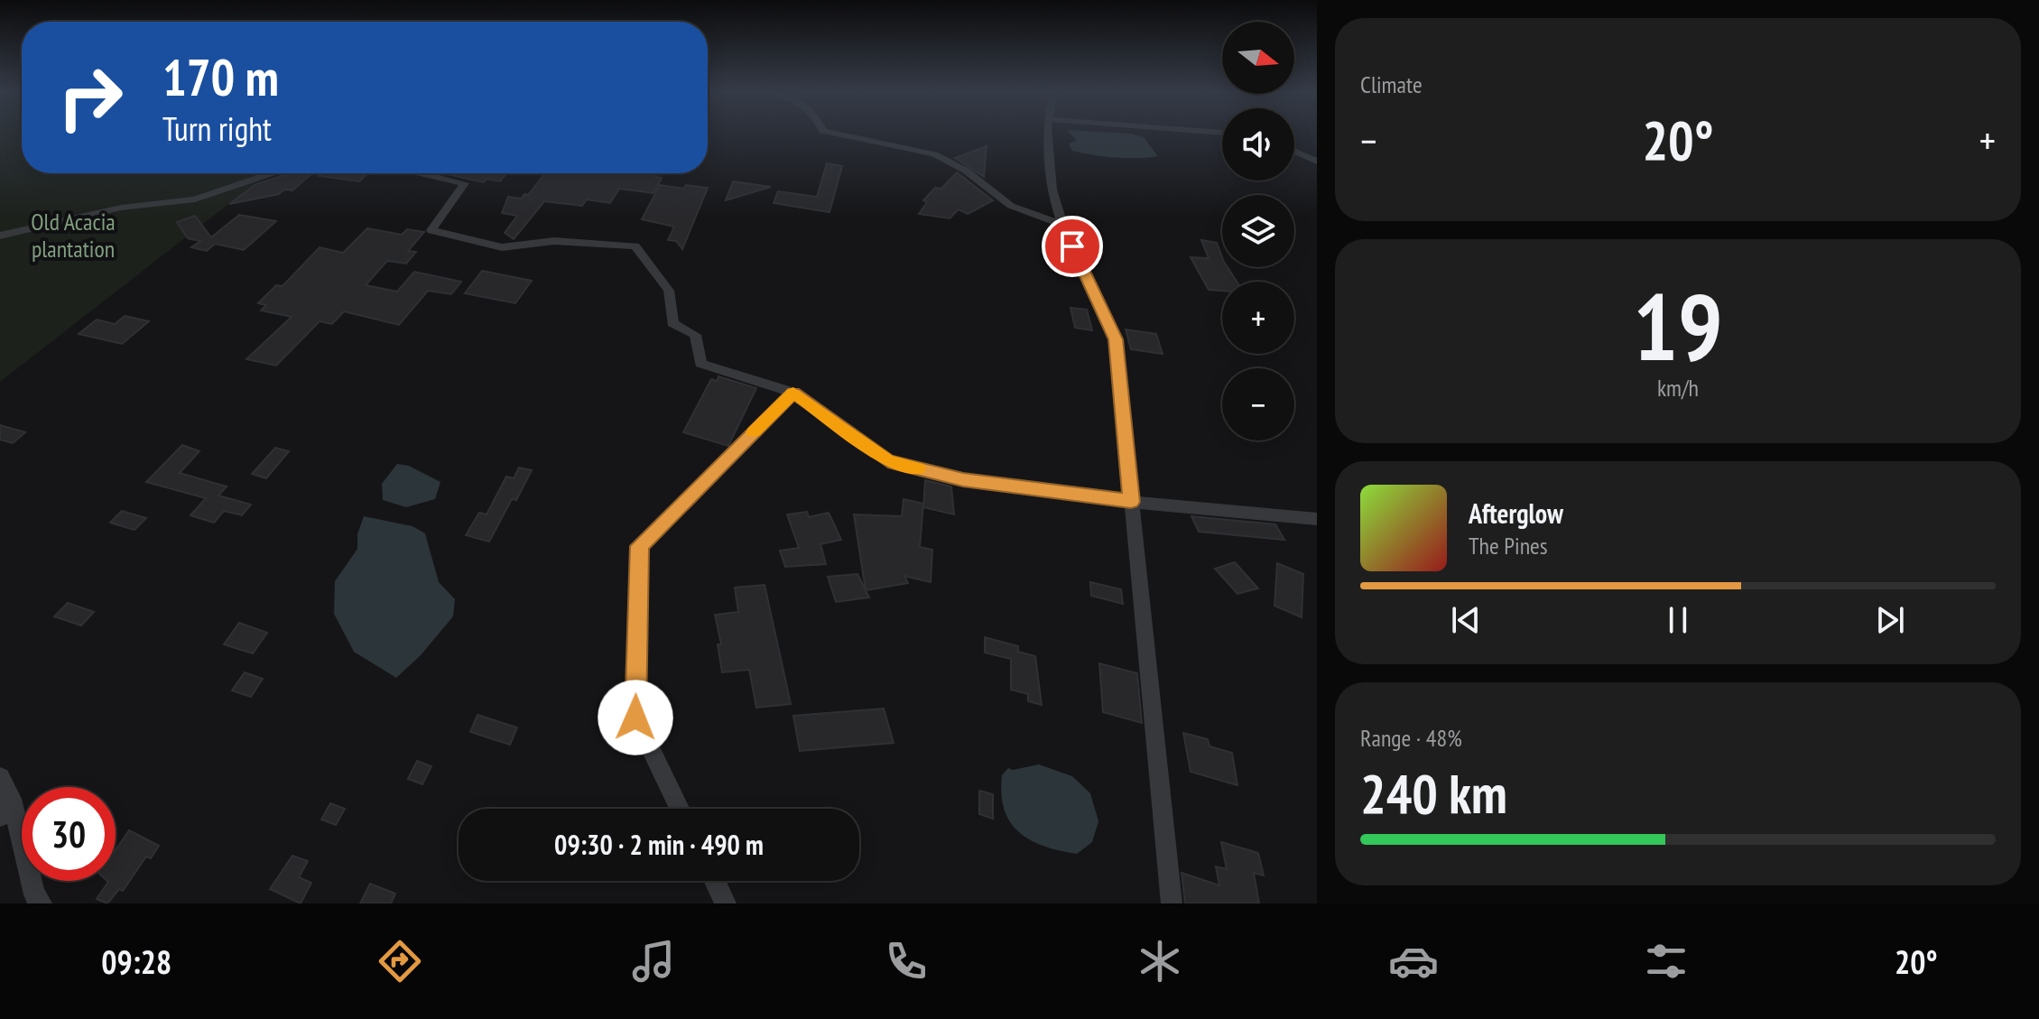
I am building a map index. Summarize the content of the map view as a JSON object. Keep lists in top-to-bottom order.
{
  "parks": ["Old Acacia plantation"],
  "north": "right",
  "page": {
    "tile": [
      "Climate",
      ["19", "km/h"],
      ["Range · 48%", "240 km"]
    ],
    "map_buttons": ["+", "−"],
    "turn": ["170 m", "Turn right"],
    "heat": ["−", "20°", "+"],
    "song": ["Afterglow", "The Pines"],
    "limit": "30",
    "trip": "09:30 · 2 min · 490 m",
    "tabs": ["09:28", "20°"]
  }
}
